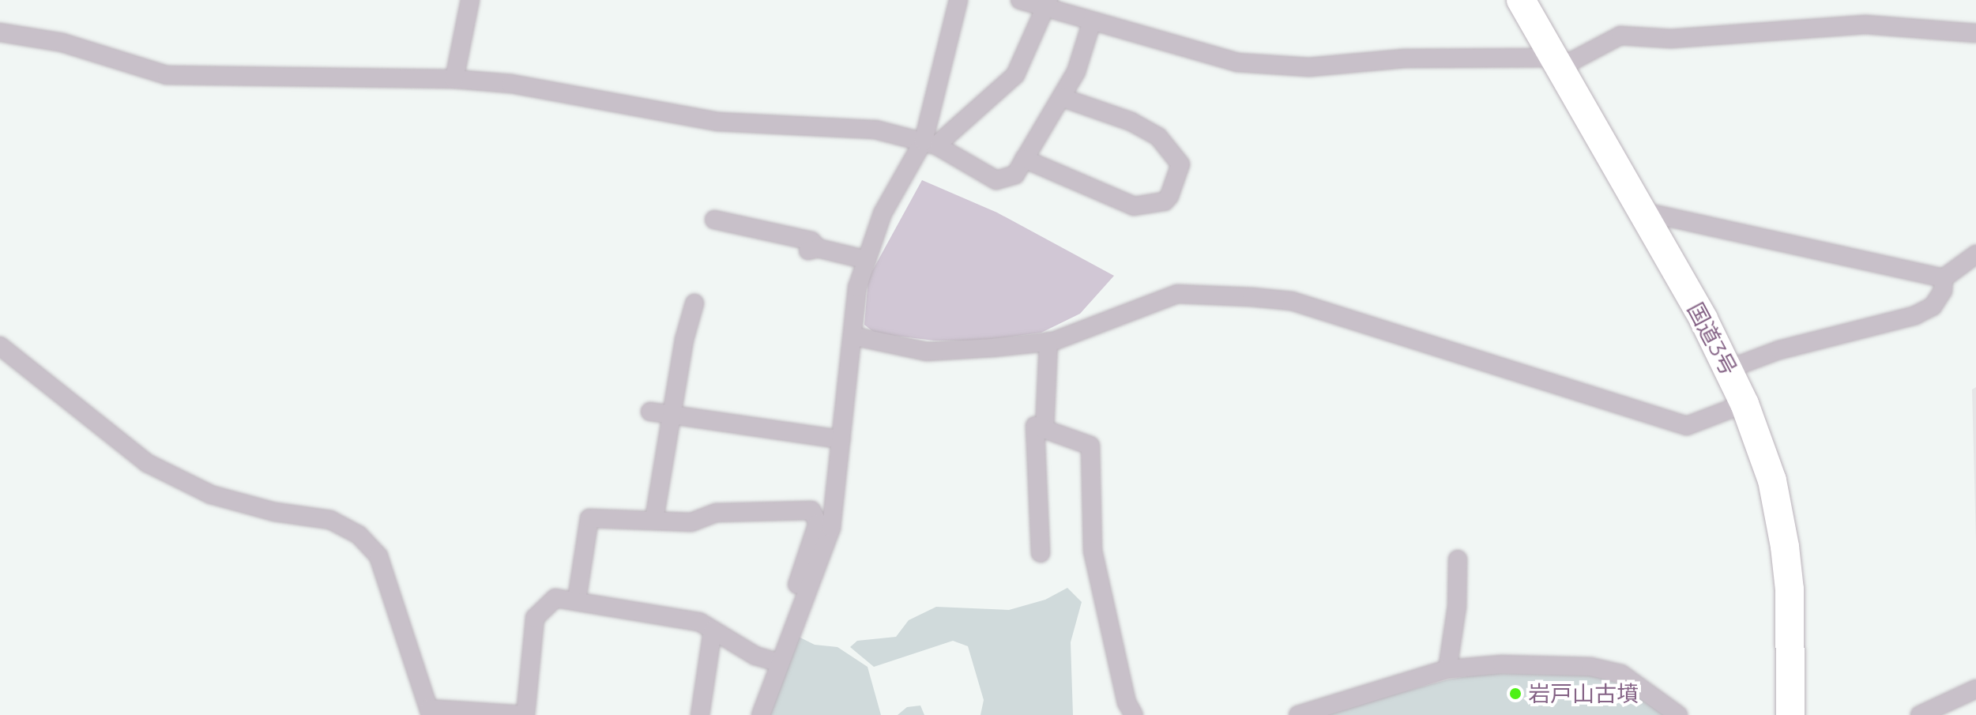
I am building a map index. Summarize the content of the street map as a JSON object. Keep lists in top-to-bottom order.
{
  "streets": {
    "highway": ["国道3号"]
  },
  "places": ["岩戸山古墳"]
}
